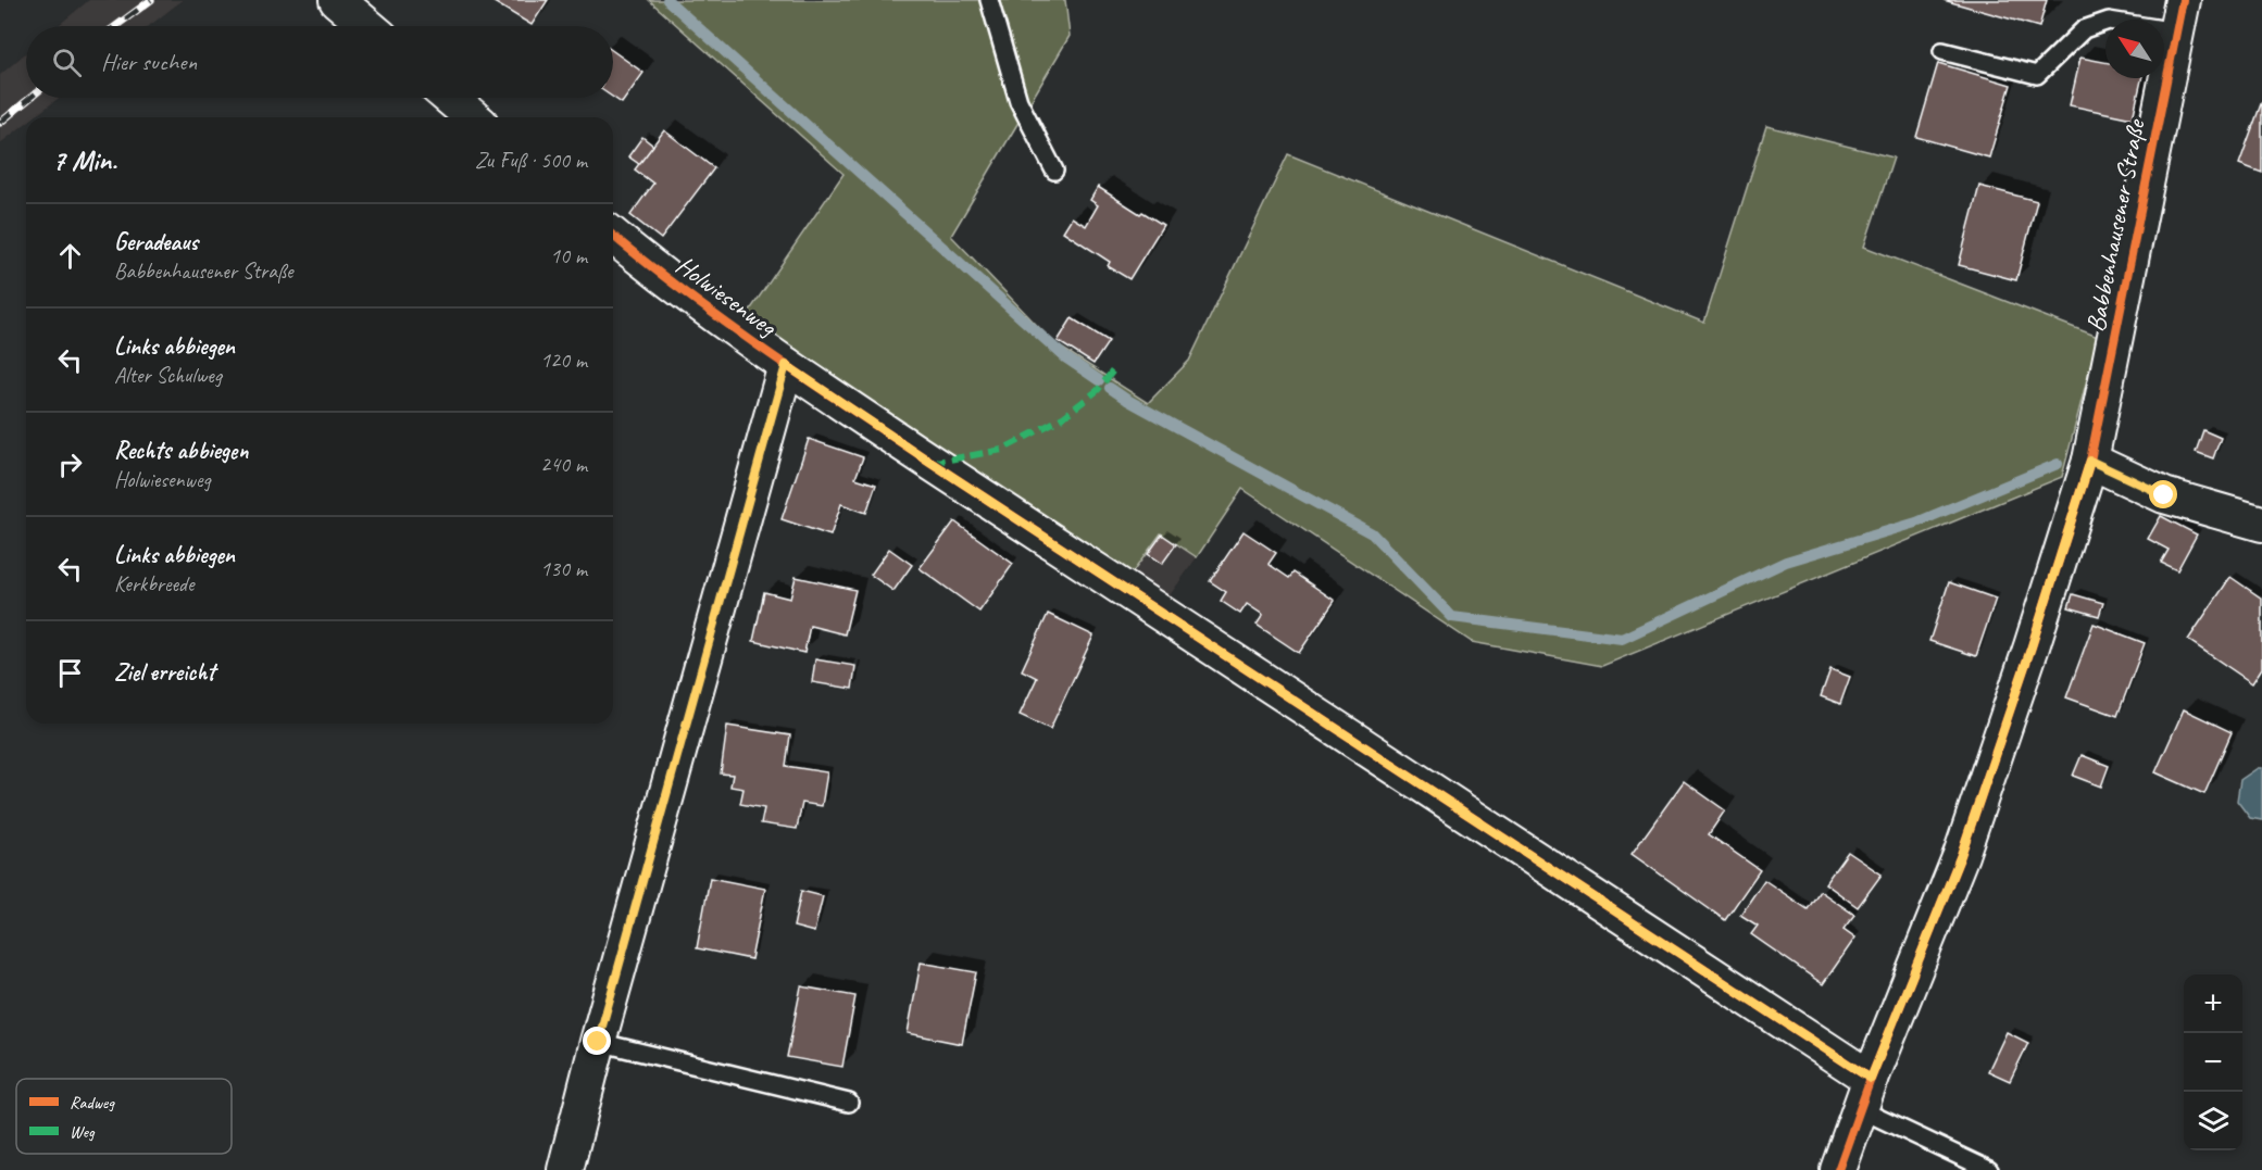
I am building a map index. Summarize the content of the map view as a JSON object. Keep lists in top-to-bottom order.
{
  "streets": {
    "street": ["Babbenhausener Straße", "Holwiesenweg"]
  },
  "crossings": [
    ["Babbenhausener Straße", "Holwiesenweg"]
  ],
  "legend": ["Radweg", "Weg"],
  "north": "top left",
  "page": {
    "search": "Hier suchen",
    "heading": ["7 Min.", "Zu Fuß · 500 m"],
    "list": [
      ["Geradeaus", "Babbenhausener Straße", "10 m"],
      ["Links abbiegen", "Alter Schulweg", "120 m"],
      ["Rechts abbiegen", "Holwiesenweg", "240 m"],
      ["Links abbiegen", "Kerkbreede", "130 m"],
      "Ziel erreicht"
    ],
    "map_buttons": ["+", "−"]
  }
}
